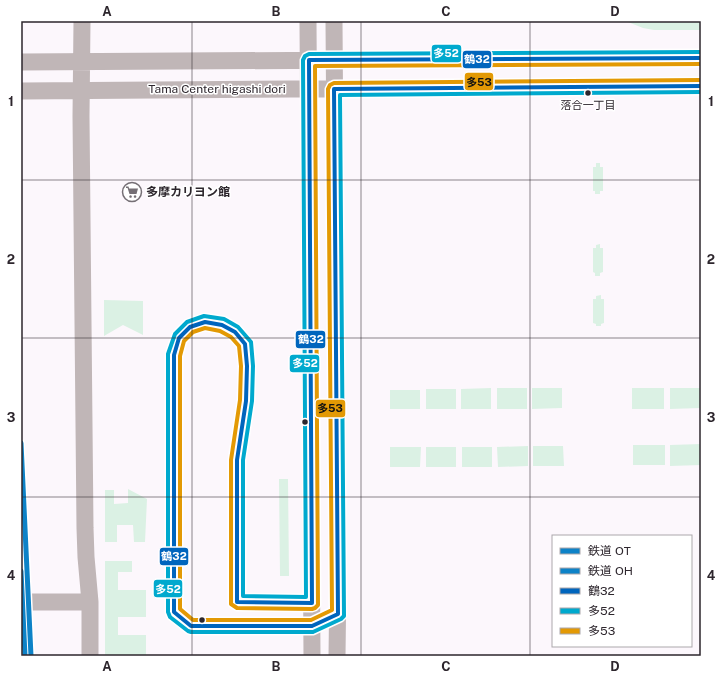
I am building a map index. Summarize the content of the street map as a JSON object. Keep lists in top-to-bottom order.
{
  "streets": {
    "street": ["Tama Center higashi dori"]
  },
  "places": {
    "other": ["落合一丁目"],
    "supermarket": ["多摩カリヨン館"]
  },
  "lines": [
    "transit line 多52",
    "transit line 鶴32",
    "transit line 多53",
    "rail line OT",
    "rail line OH"
  ],
  "legend": [
    "鉄道 OT",
    "鉄道 OH",
    "鶴32",
    "多52",
    "多53"
  ],
  "grid": {
    "columns": [
      "A",
      "B",
      "C",
      "D"
    ],
    "rows": [
      "1",
      "2",
      "3",
      "4"
    ]
  }
}
